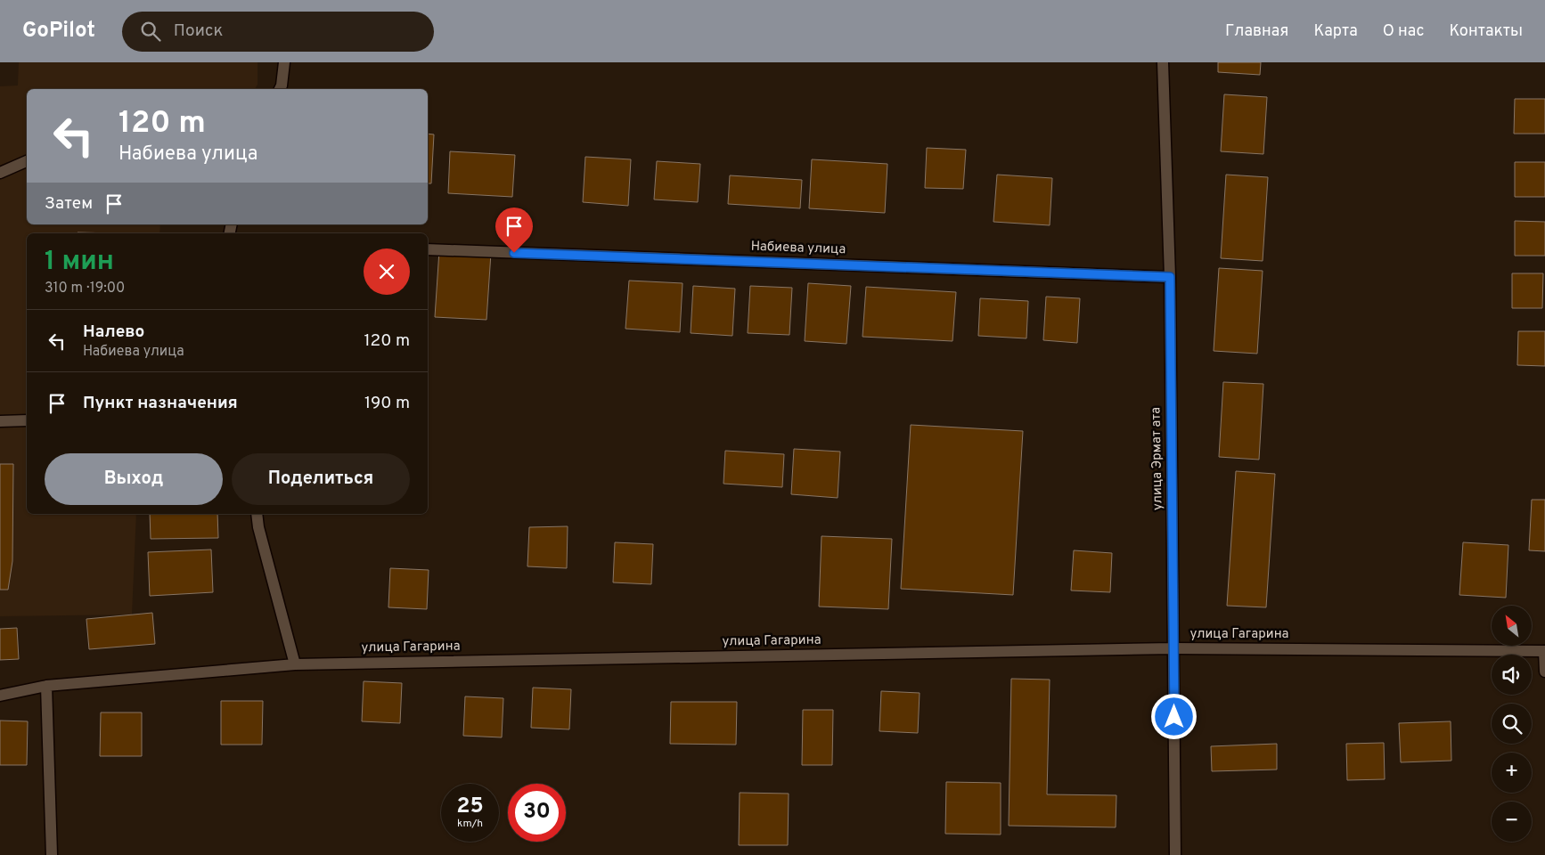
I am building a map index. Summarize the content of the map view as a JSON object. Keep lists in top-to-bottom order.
{
  "streets": {
    "street": ["Набиева улица", "улица Эрмат ата", "улица Гагарина"]
  },
  "crossings": [
    ["Набиева улица", "улица Эрмат ата"],
    ["улица Эрмат ата", "улица Гагарина"]
  ],
  "north": "top left",
  "page": {
    "header": "GoPilot",
    "search": "Поиск",
    "nav": [
      "Главная",
      "Карта",
      "О нас",
      "Контакты"
    ],
    "turn": ["120 m", "Набиева улица"],
    "then": "Затем",
    "heading": ["1 мин", "310 m · 19:00"],
    "list": [
      {
        "name": "Налево",
        "note": "Набиева улица",
        "value": "120 m"
      },
      {
        "name": "Пункт назначения",
        "value": "190 m"
      }
    ],
    "buttons": ["Выход", "Поделиться"],
    "map_buttons": ["+", "−"],
    "speed": "25 km/h",
    "limit": "30"
  }
}
